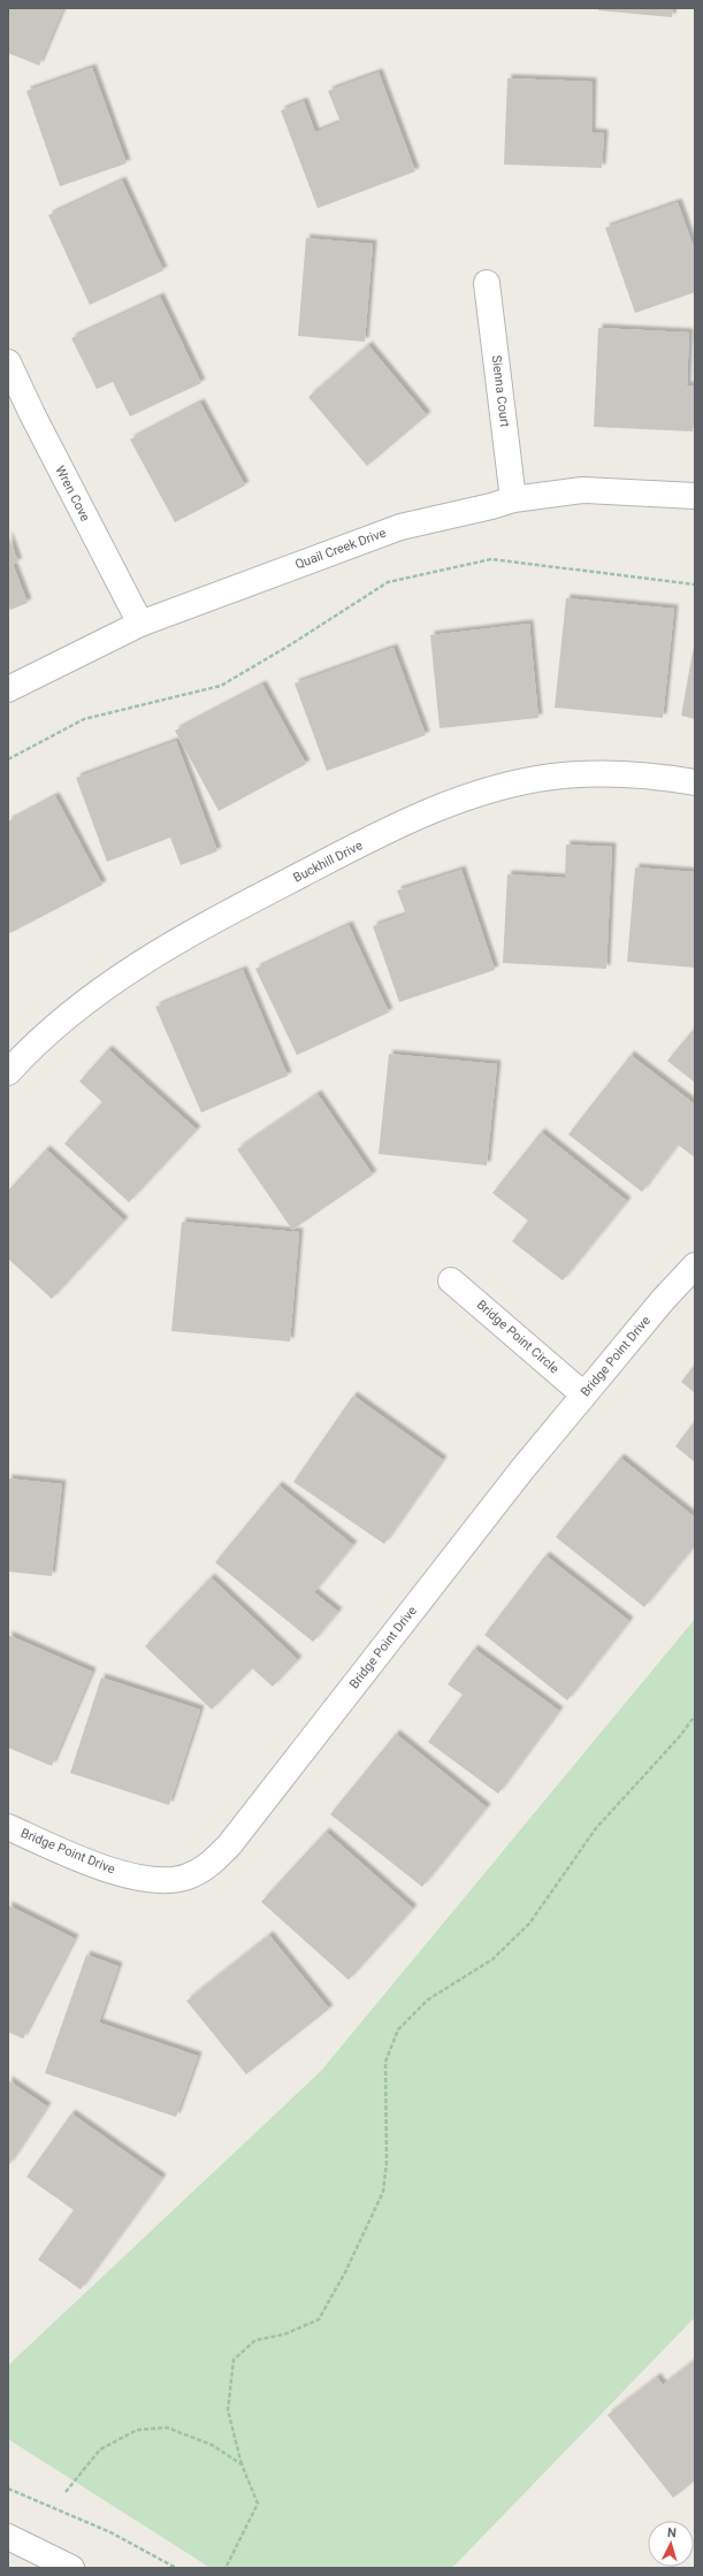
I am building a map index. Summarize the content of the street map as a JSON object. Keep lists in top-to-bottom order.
{
  "streets": {
    "street": [
      "Sienna Court",
      "Wren Cove",
      "Quail Creek Drive",
      "Buckhill Drive",
      "Bridge Point Circle",
      "Bridge Point Drive"
    ]
  },
  "crossings": [
    ["Sienna Court", "Quail Creek Drive"],
    ["Wren Cove", "Quail Creek Drive"],
    ["Bridge Point Circle", "Bridge Point Drive"]
  ],
  "north": "top"
}
